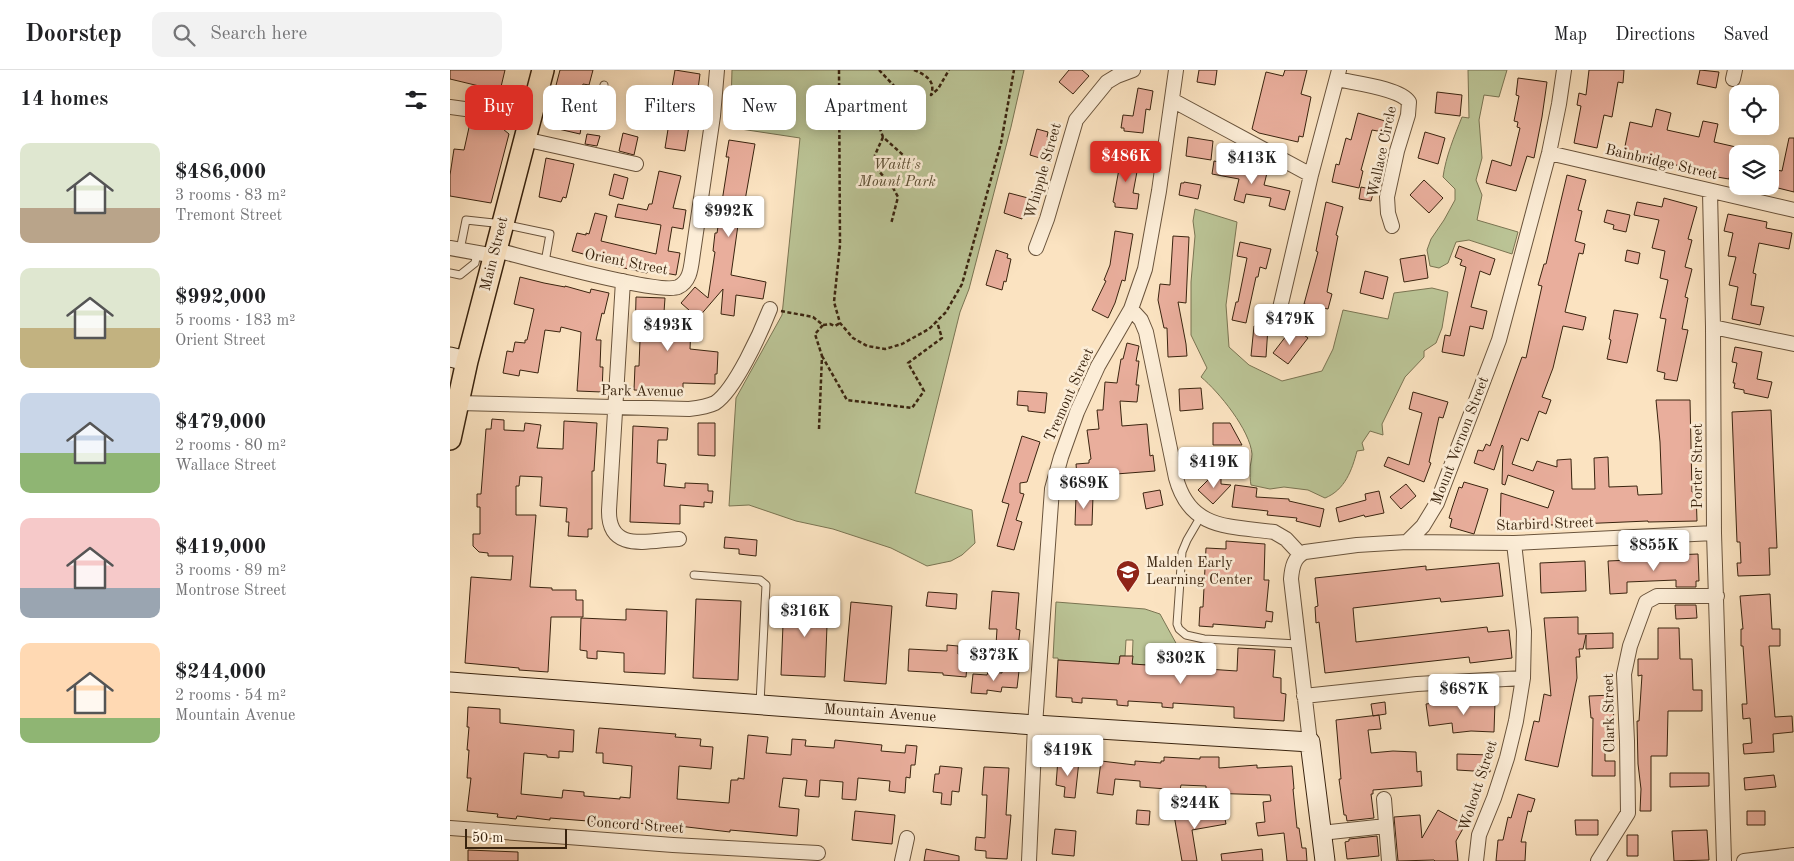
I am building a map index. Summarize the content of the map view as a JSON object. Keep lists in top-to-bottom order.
{
  "streets": {
    "main road": ["Main Street"],
    "street": [
      "Wallace Circle",
      "Bainbridge Street",
      "Whipple Street",
      "Orient Street",
      "Park Avenue",
      "Tremont Street",
      "Mount Vernon Street",
      "Porter Street",
      "Starbird Street",
      "Clark Street",
      "Mountain Avenue",
      "Wolcott Street",
      "Concord Street"
    ]
  },
  "crossings": [
    ["Bainbridge Street", "Mount Vernon Street"],
    ["Bainbridge Street", "Porter Street"],
    ["Main Street", "Orient Street"],
    ["Main Street", "Park Avenue"],
    ["Tremont Street", "Mountain Avenue"],
    ["Mount Vernon Street", "Starbird Street"],
    ["Porter Street", "Starbird Street"],
    ["Porter Street", "Clark Street"],
    ["Starbird Street", "Wolcott Street"]
  ],
  "parks": ["Waitt's Mount Park"],
  "places": {
    "school or university": ["Malden Early Learning Center"]
  },
  "scale_bar": "50 m",
  "page": {
    "header": "Doorstep",
    "search": "Search here",
    "nav": ["Map", "Directions", "Saved"],
    "heading": "14 homes",
    "chip": [
      "Buy",
      "Rent",
      "Filters",
      "New",
      "Apartment"
    ],
    "list": [
      {
        "name": "$486,000",
        "note": "3 rooms · 83 m² · Tremont Street"
      },
      {
        "name": "$992,000",
        "note": "5 rooms · 183 m² · Orient Street"
      },
      {
        "name": "$479,000",
        "note": "2 rooms · 80 m² · Wallace Street"
      },
      {
        "name": "$419,000",
        "note": "3 rooms · 89 m² · Montrose Street"
      },
      {
        "name": "$244,000",
        "note": "2 rooms · 54 m² · Mountain Avenue"
      }
    ],
    "price": [
      "$486K",
      "$413K",
      "$992K",
      "$479K",
      "$493K",
      "$419K",
      "$689K",
      "$855K",
      "$316K",
      "$373K",
      "$302K",
      "$687K",
      "$419K",
      "$244K"
    ],
    "scale": "50 m"
  }
}
